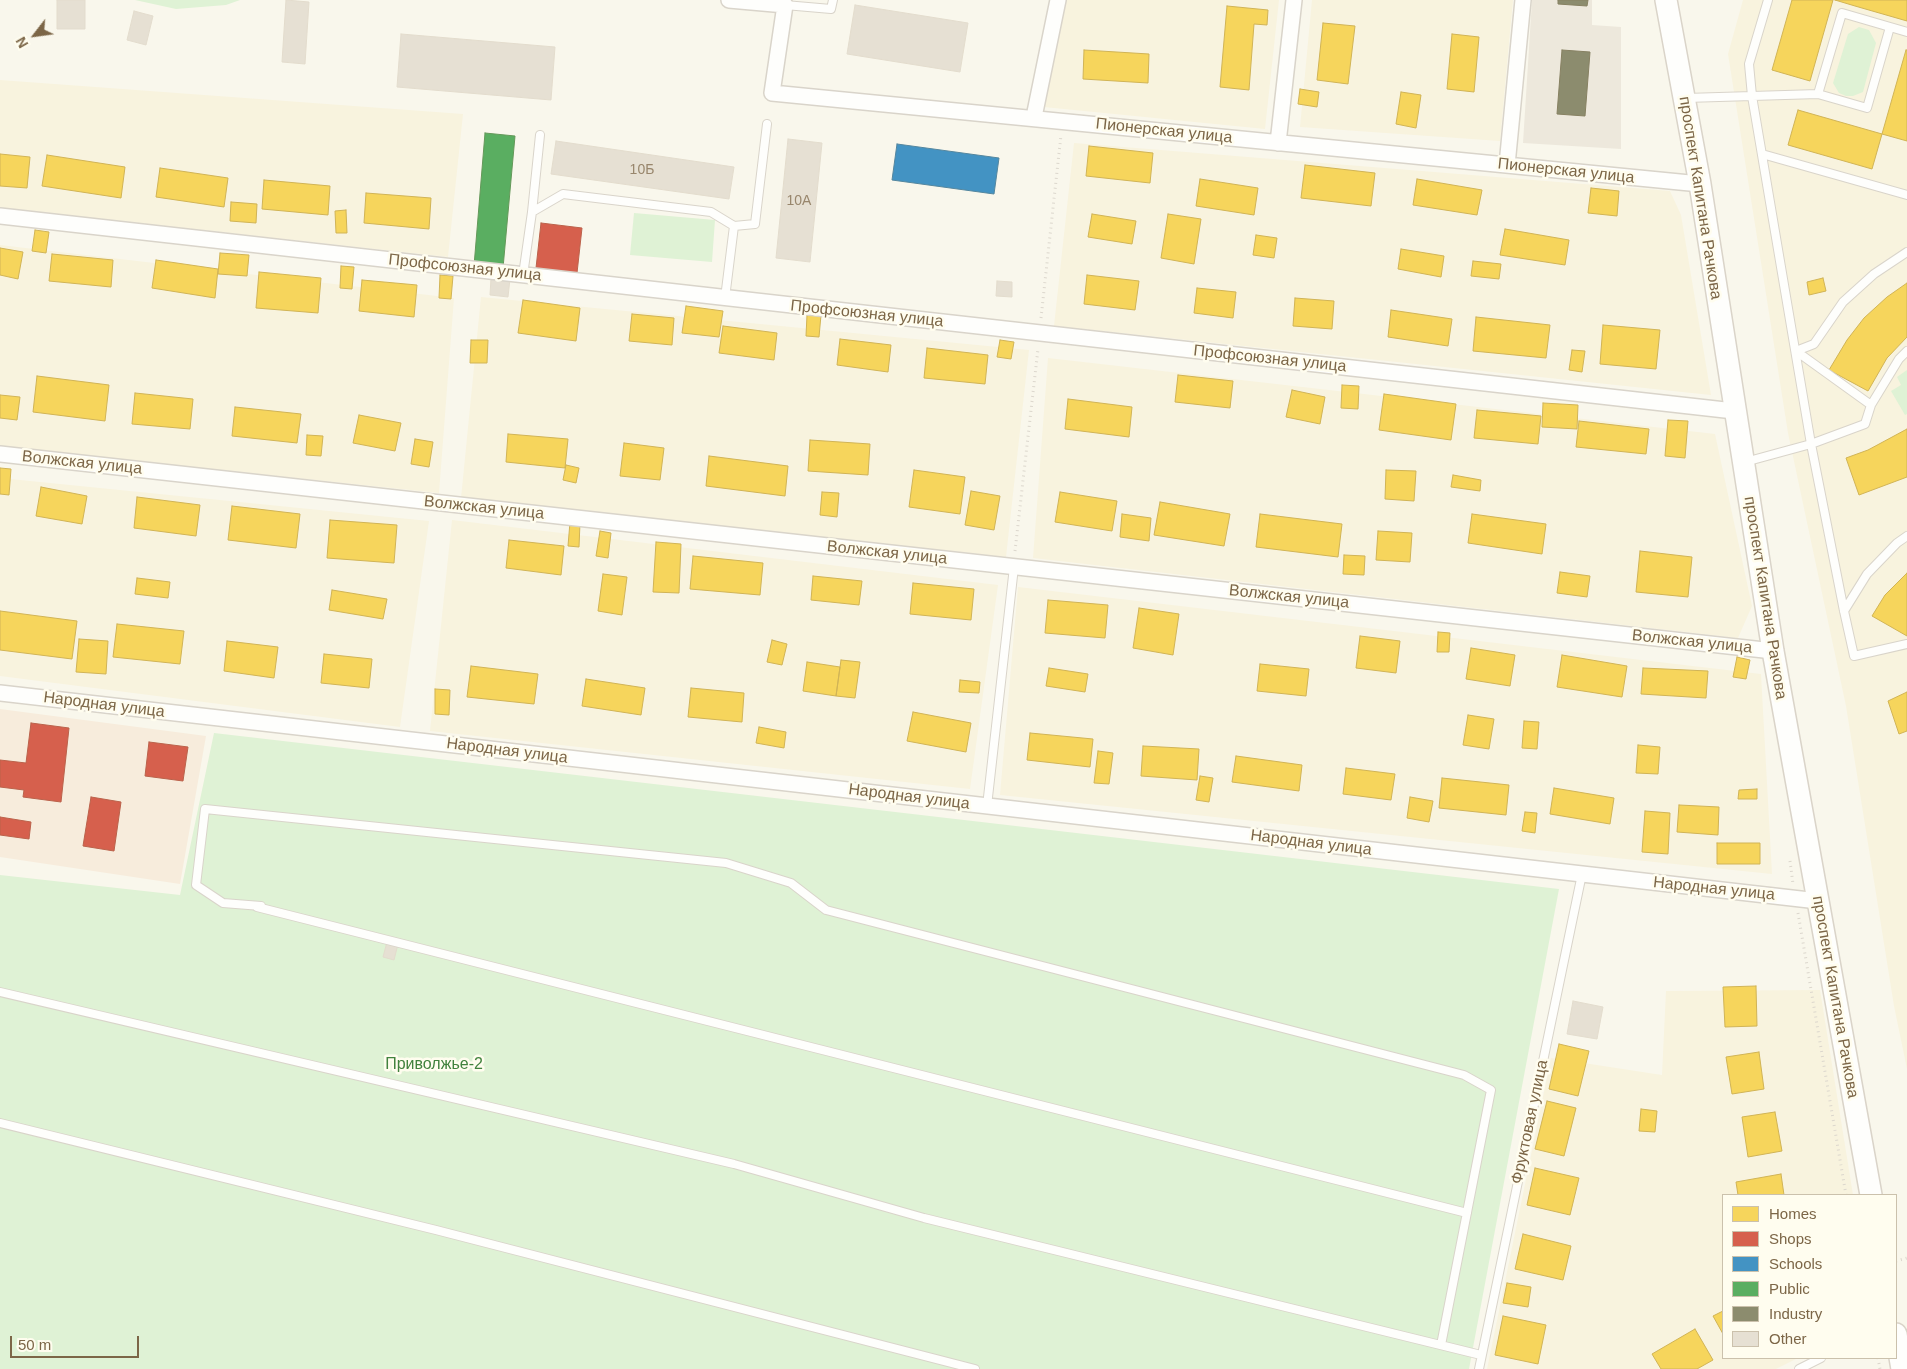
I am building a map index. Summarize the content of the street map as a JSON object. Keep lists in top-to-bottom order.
{
  "streets": {
    "street": [
      "Пионерская улица",
      "проспект Капитана Рачкова",
      "Профсоюзная улица",
      "Волжская улица",
      "Народная улица"
    ],
    "lane": ["Фруктовая улица"]
  },
  "crossings": [
    ["Пионерская улица", "проспект Капитана Рачкова"],
    ["проспект Капитана Рачкова", "Профсоюзная улица"],
    ["проспект Капитана Рачкова", "Волжская улица"],
    ["проспект Капитана Рачкова", "Народная улица"],
    ["Народная улица", "Фруктовая улица"]
  ],
  "parks": ["Приволжье-2"],
  "house_numbers": ["10Б", "10А"],
  "legend": [
    "Homes",
    "Shops",
    "Schools",
    "Public",
    "Industry",
    "Other"
  ],
  "scale_bar": "50 m",
  "north": "bottom left"
}
